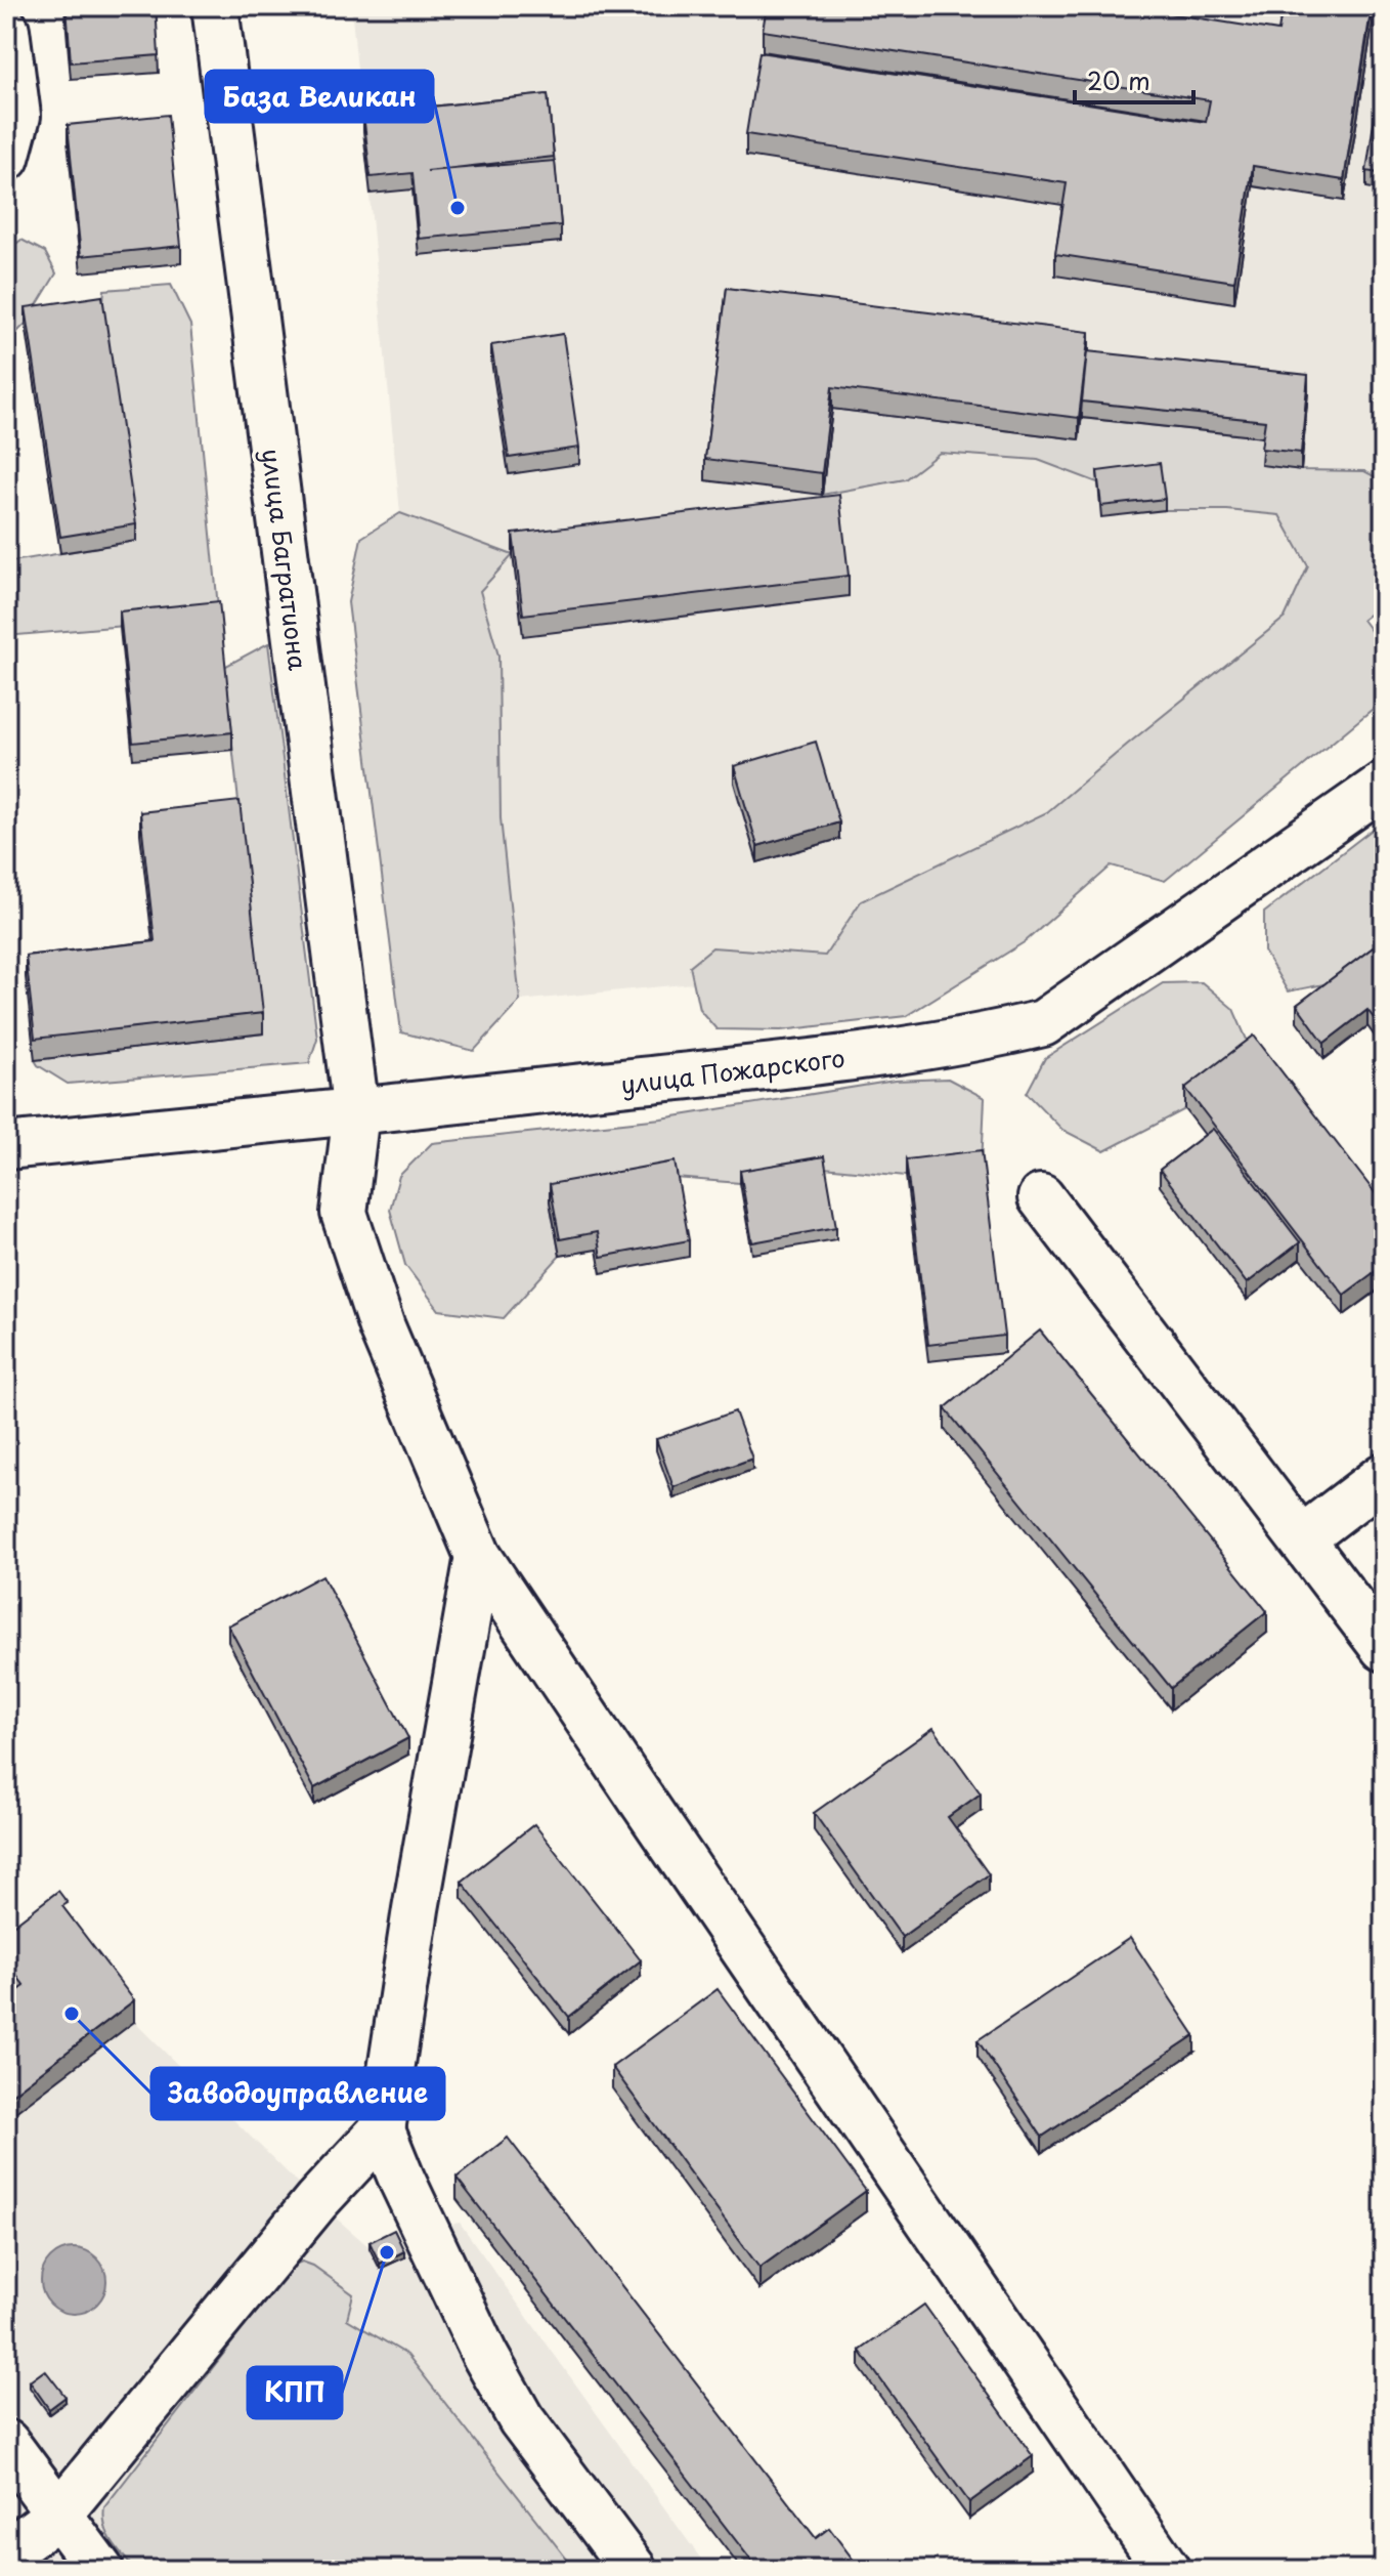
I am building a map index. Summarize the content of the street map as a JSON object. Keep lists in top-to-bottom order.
{
  "streets": {
    "street": ["улица Багратиона", "улица Пожарского"]
  },
  "crossings": [
    ["улица Багратиона", "улица Пожарского"]
  ],
  "places": ["База Великан", "Заводоуправление", "КПП"],
  "scale_bar": "20 m"
}
